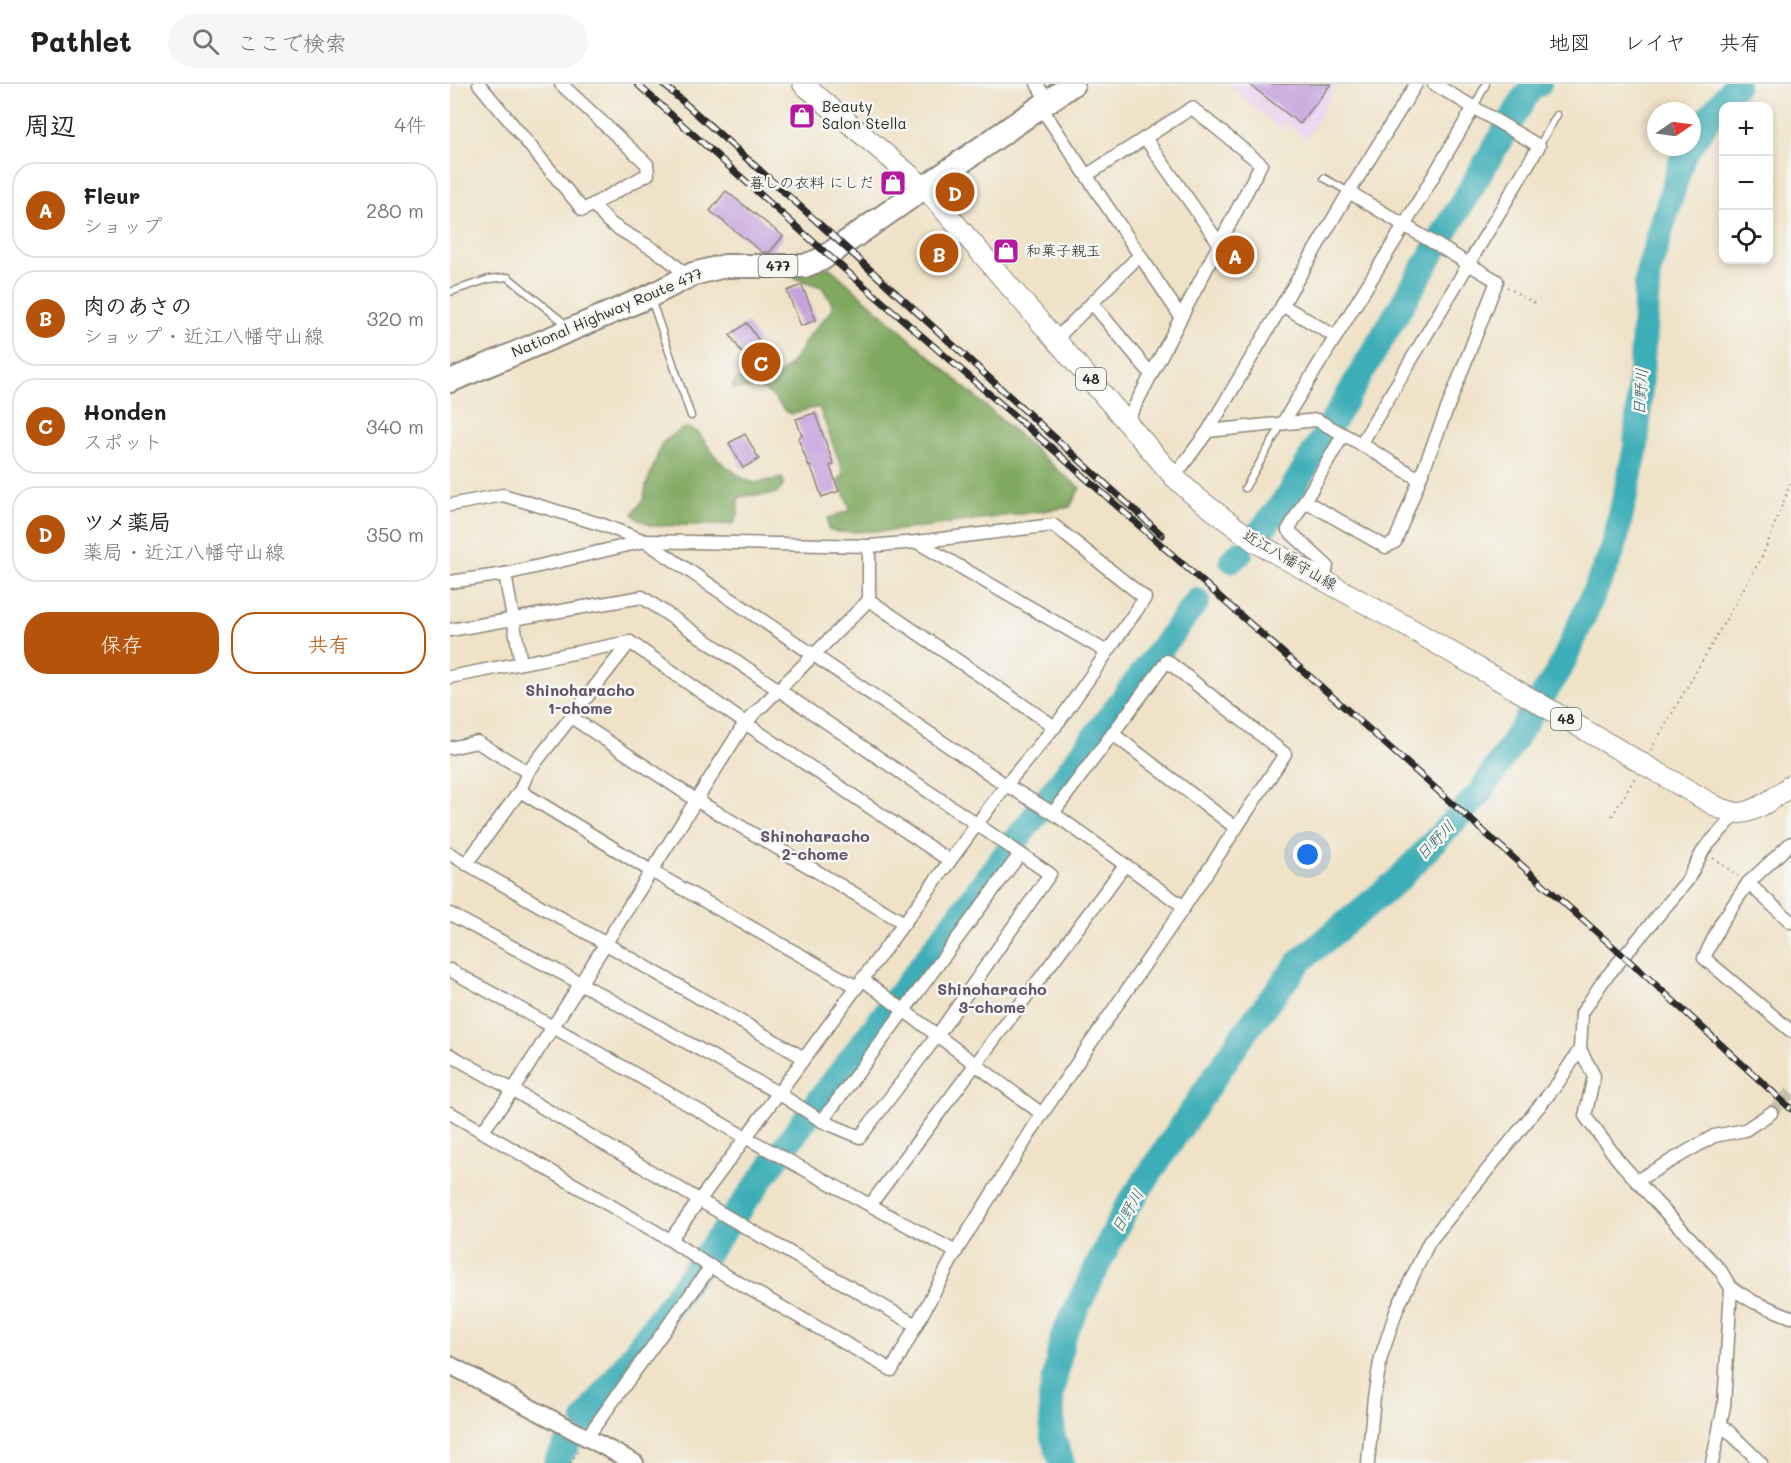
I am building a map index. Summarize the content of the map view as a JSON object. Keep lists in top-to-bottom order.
{
  "streets": {
    "highway": ["477", "National Highway Route 477"],
    "main road": ["48", "近江八幡守山線"]
  },
  "crossings": [
    ["National Highway Route 477", "近江八幡守山線"]
  ],
  "districts": ["Shinoharacho 1-chome", "Shinoharacho 2-chome", "Shinoharacho 3-chome"],
  "water": ["日野川"],
  "places": {
    "shop": ["Beauty Salon Stella", "暮しの衣料 にしだ", "和菓子親玉"]
  },
  "north": "right",
  "page": {
    "header": "Pathlet",
    "search": "ここで検索",
    "nav": ["地図", "レイヤ", "共有"],
    "heading": ["周辺", "4件"],
    "map_buttons": ["+", "−"],
    "list": [
      {
        "mark": "A",
        "name": "Fleur",
        "note": "ショップ",
        "value": "280 m"
      },
      {
        "mark": "B",
        "name": "肉のあさの",
        "note": "ショップ · 近江八幡守山線",
        "value": "320 m"
      },
      {
        "mark": "C",
        "name": "Honden",
        "note": "スポット",
        "value": "340 m"
      },
      {
        "mark": "D",
        "name": "ツメ薬局",
        "note": "薬局 · 近江八幡守山線",
        "value": "350 m"
      }
    ],
    "pins": [
      "D",
      "B",
      "A",
      "C"
    ],
    "buttons": ["保存", "共有"]
  }
}
